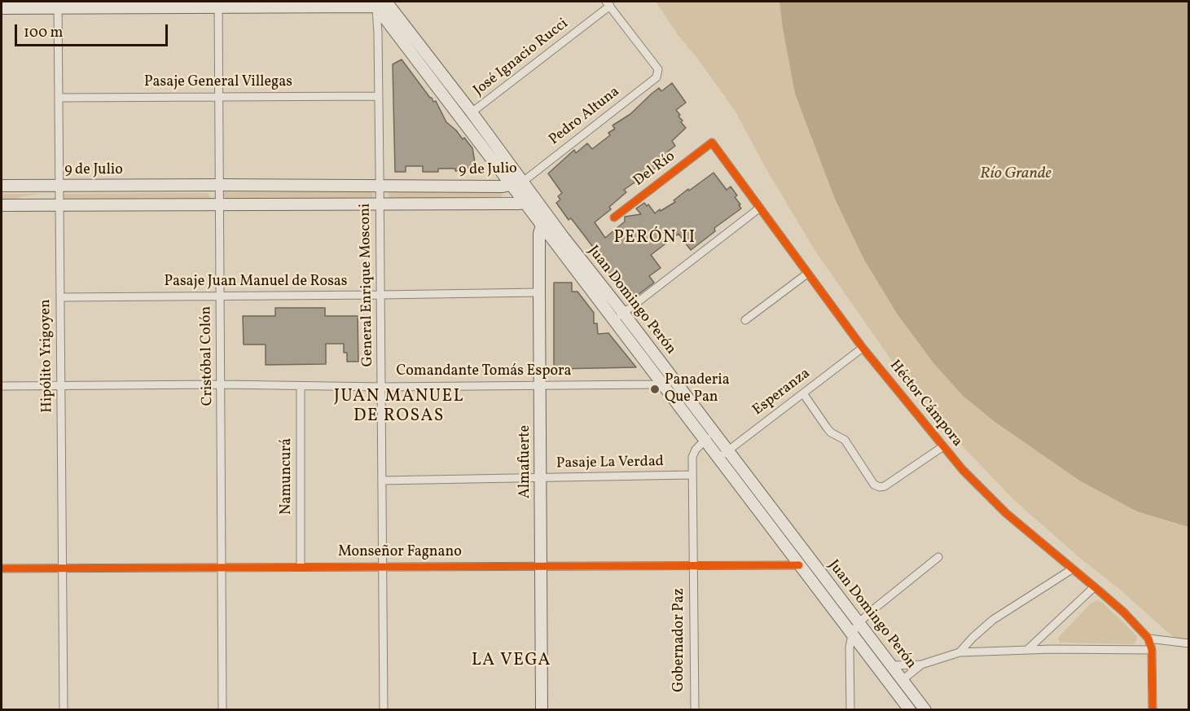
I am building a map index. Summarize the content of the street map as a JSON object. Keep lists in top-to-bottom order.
{
  "streets": {
    "street": [
      "José Ignacio Rucci",
      "Pasaje General Villegas",
      "Pedro Altuna",
      "Del Río",
      "9 de Julio",
      "Pasaje Juan Manuel de Rosas",
      "General Enrique Mosconi",
      "Juan Domingo Perón",
      "Hipólito Yrigoyen",
      "Cristóbal Colón",
      "Comandante Tomás Espora",
      "Esperanza",
      "Héctor Cámpora",
      "Almafuerte",
      "Pasaje La Verdad",
      "Namuncurá",
      "Monseñor Fagnano",
      "Gobernador Paz"
    ]
  },
  "crossings": [
    ["José Ignacio Rucci", "Pedro Altuna"],
    ["José Ignacio Rucci", "Juan Domingo Perón"],
    ["Pasaje General Villegas", "General Enrique Mosconi"],
    ["Pasaje General Villegas", "Hipólito Yrigoyen"],
    ["Pasaje General Villegas", "Cristóbal Colón"],
    ["Pedro Altuna", "9 de Julio"],
    ["Pedro Altuna", "Juan Domingo Perón"],
    ["Del Río", "Héctor Cámpora"],
    ["9 de Julio", "General Enrique Mosconi"],
    ["9 de Julio", "Juan Domingo Perón"],
    ["9 de Julio", "Hipólito Yrigoyen"],
    ["9 de Julio", "Cristóbal Colón"],
    ["Pasaje Juan Manuel de Rosas", "General Enrique Mosconi"],
    ["Pasaje Juan Manuel de Rosas", "Hipólito Yrigoyen"],
    ["Pasaje Juan Manuel de Rosas", "Cristóbal Colón"],
    ["Pasaje Juan Manuel de Rosas", "Almafuerte"],
    ["General Enrique Mosconi", "Juan Domingo Perón"],
    ["General Enrique Mosconi", "Comandante Tomás Espora"],
    ["General Enrique Mosconi", "Pasaje La Verdad"],
    ["General Enrique Mosconi", "Monseñor Fagnano"],
    ["Juan Domingo Perón", "Comandante Tomás Espora"],
    ["Juan Domingo Perón", "Esperanza"],
    ["Juan Domingo Perón", "Almafuerte"],
    ["Juan Domingo Perón", "Monseñor Fagnano"],
    ["Juan Domingo Perón", "Gobernador Paz"],
    ["Hipólito Yrigoyen", "Comandante Tomás Espora"],
    ["Hipólito Yrigoyen", "Monseñor Fagnano"],
    ["Cristóbal Colón", "Comandante Tomás Espora"],
    ["Cristóbal Colón", "Monseñor Fagnano"],
    ["Comandante Tomás Espora", "Almafuerte"],
    ["Comandante Tomás Espora", "Namuncurá"],
    ["Esperanza", "Héctor Cámpora"],
    ["Almafuerte", "Pasaje La Verdad"],
    ["Almafuerte", "Monseñor Fagnano"],
    ["Pasaje La Verdad", "Gobernador Paz"],
    ["Namuncurá", "Monseñor Fagnano"],
    ["Monseñor Fagnano", "Gobernador Paz"]
  ],
  "districts": ["PERÓN II", "JUAN MANUEL DE ROSAS", "LA VEGA"],
  "water": ["Río Grande"],
  "places": ["Panaderia Que Pan"],
  "scale_bar": "100 m"
}
